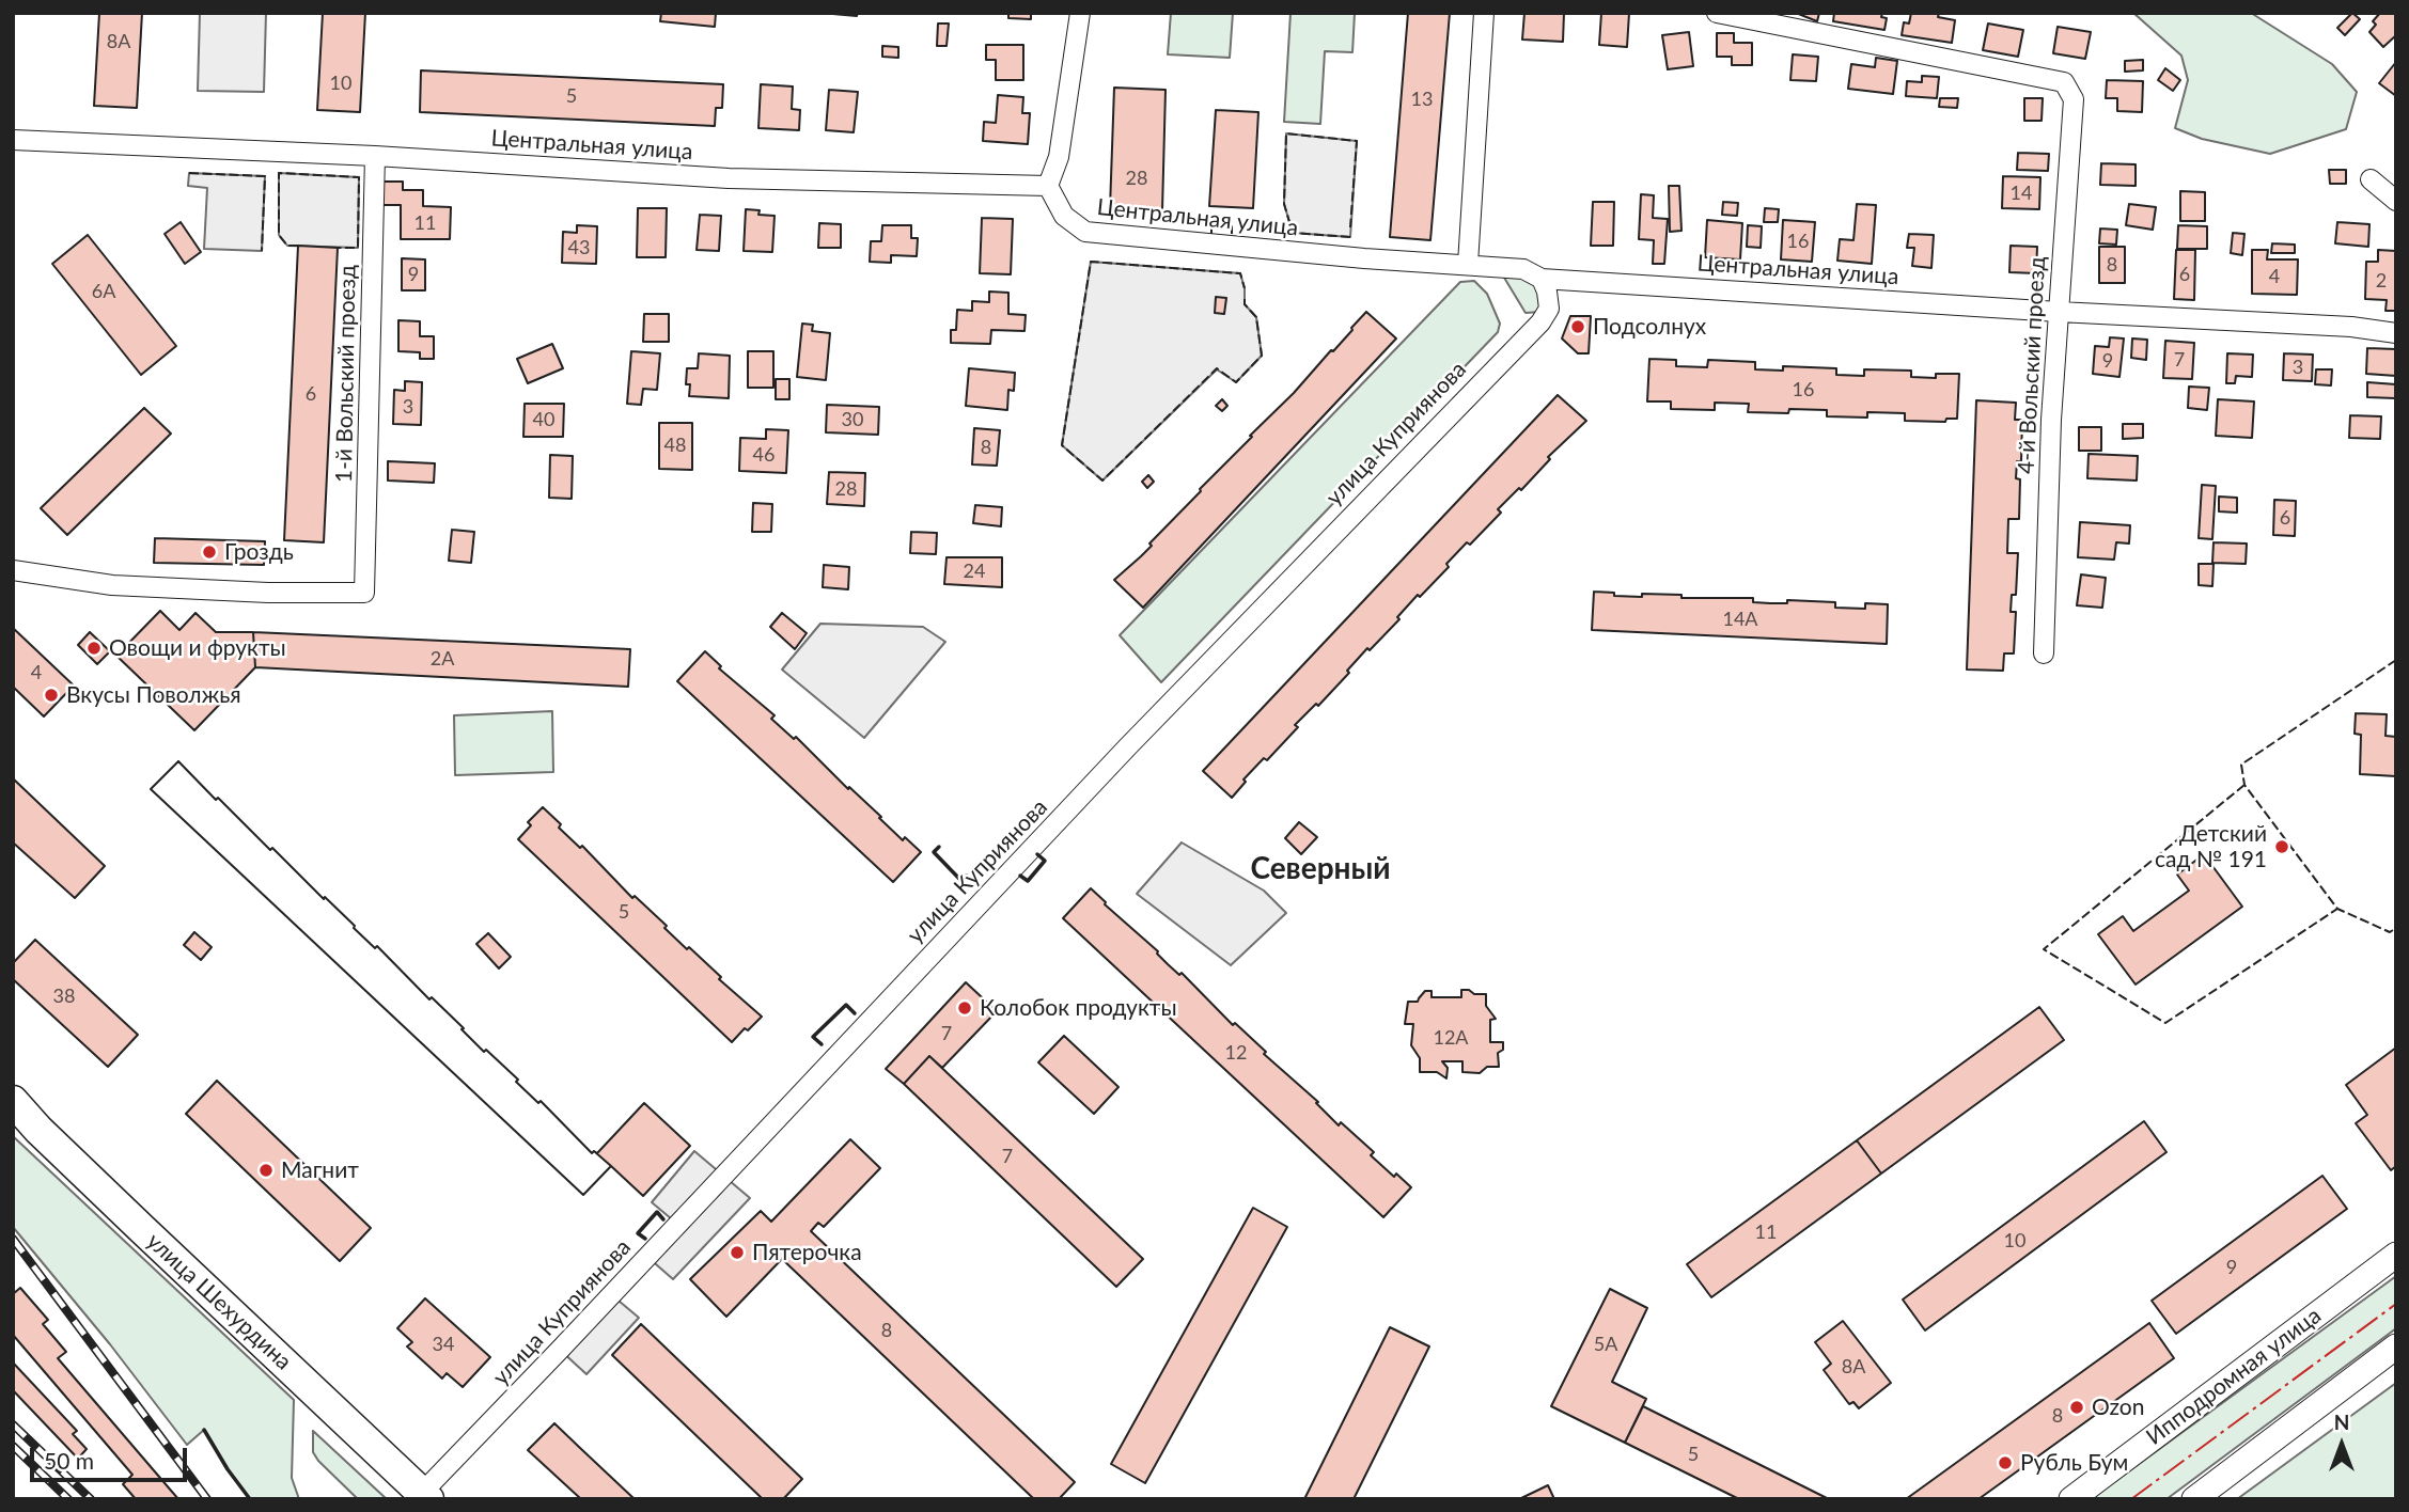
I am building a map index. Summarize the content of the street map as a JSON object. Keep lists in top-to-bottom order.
{
  "streets": {
    "main road": ["улица Шехурдина"],
    "street": [
      "Центральная улица",
      "4-й Вольский проезд",
      "1-й Вольский проезд",
      "улица Куприянова",
      "Ипподромная улица"
    ]
  },
  "crossings": [
    ["Центральная улица", "4-й Вольский проезд"],
    ["Центральная улица", "1-й Вольский проезд"],
    ["Центральная улица", "улица Куприянова"],
    ["улица Куприянова", "улица Шехурдина"]
  ],
  "districts": ["Северный"],
  "places": [
    "Подсолнух",
    "Гроздь",
    "Овощи и фрукты",
    "Вкусы Поволжья",
    "Детский сад № 191",
    "Колобок продукты",
    "Магнит",
    "Пятерочка",
    "Ozon",
    "Рубль Бум"
  ],
  "house_numbers": [
    "8А",
    "10",
    "5",
    "13",
    "28",
    "14",
    "11",
    "16",
    "43",
    "8",
    "9",
    "6",
    "4",
    "2",
    "6А",
    "7",
    "9",
    "3",
    "16",
    "6",
    "3",
    "40",
    "30",
    "48",
    "8",
    "46",
    "28",
    "6",
    "24",
    "14А",
    "2А",
    "4",
    "5",
    "38",
    "7",
    "12А",
    "12",
    "7",
    "11",
    "10",
    "9",
    "8",
    "34",
    "5А",
    "8А",
    "8",
    "5"
  ],
  "scale_bar": "50 m",
  "north": "top"
}
